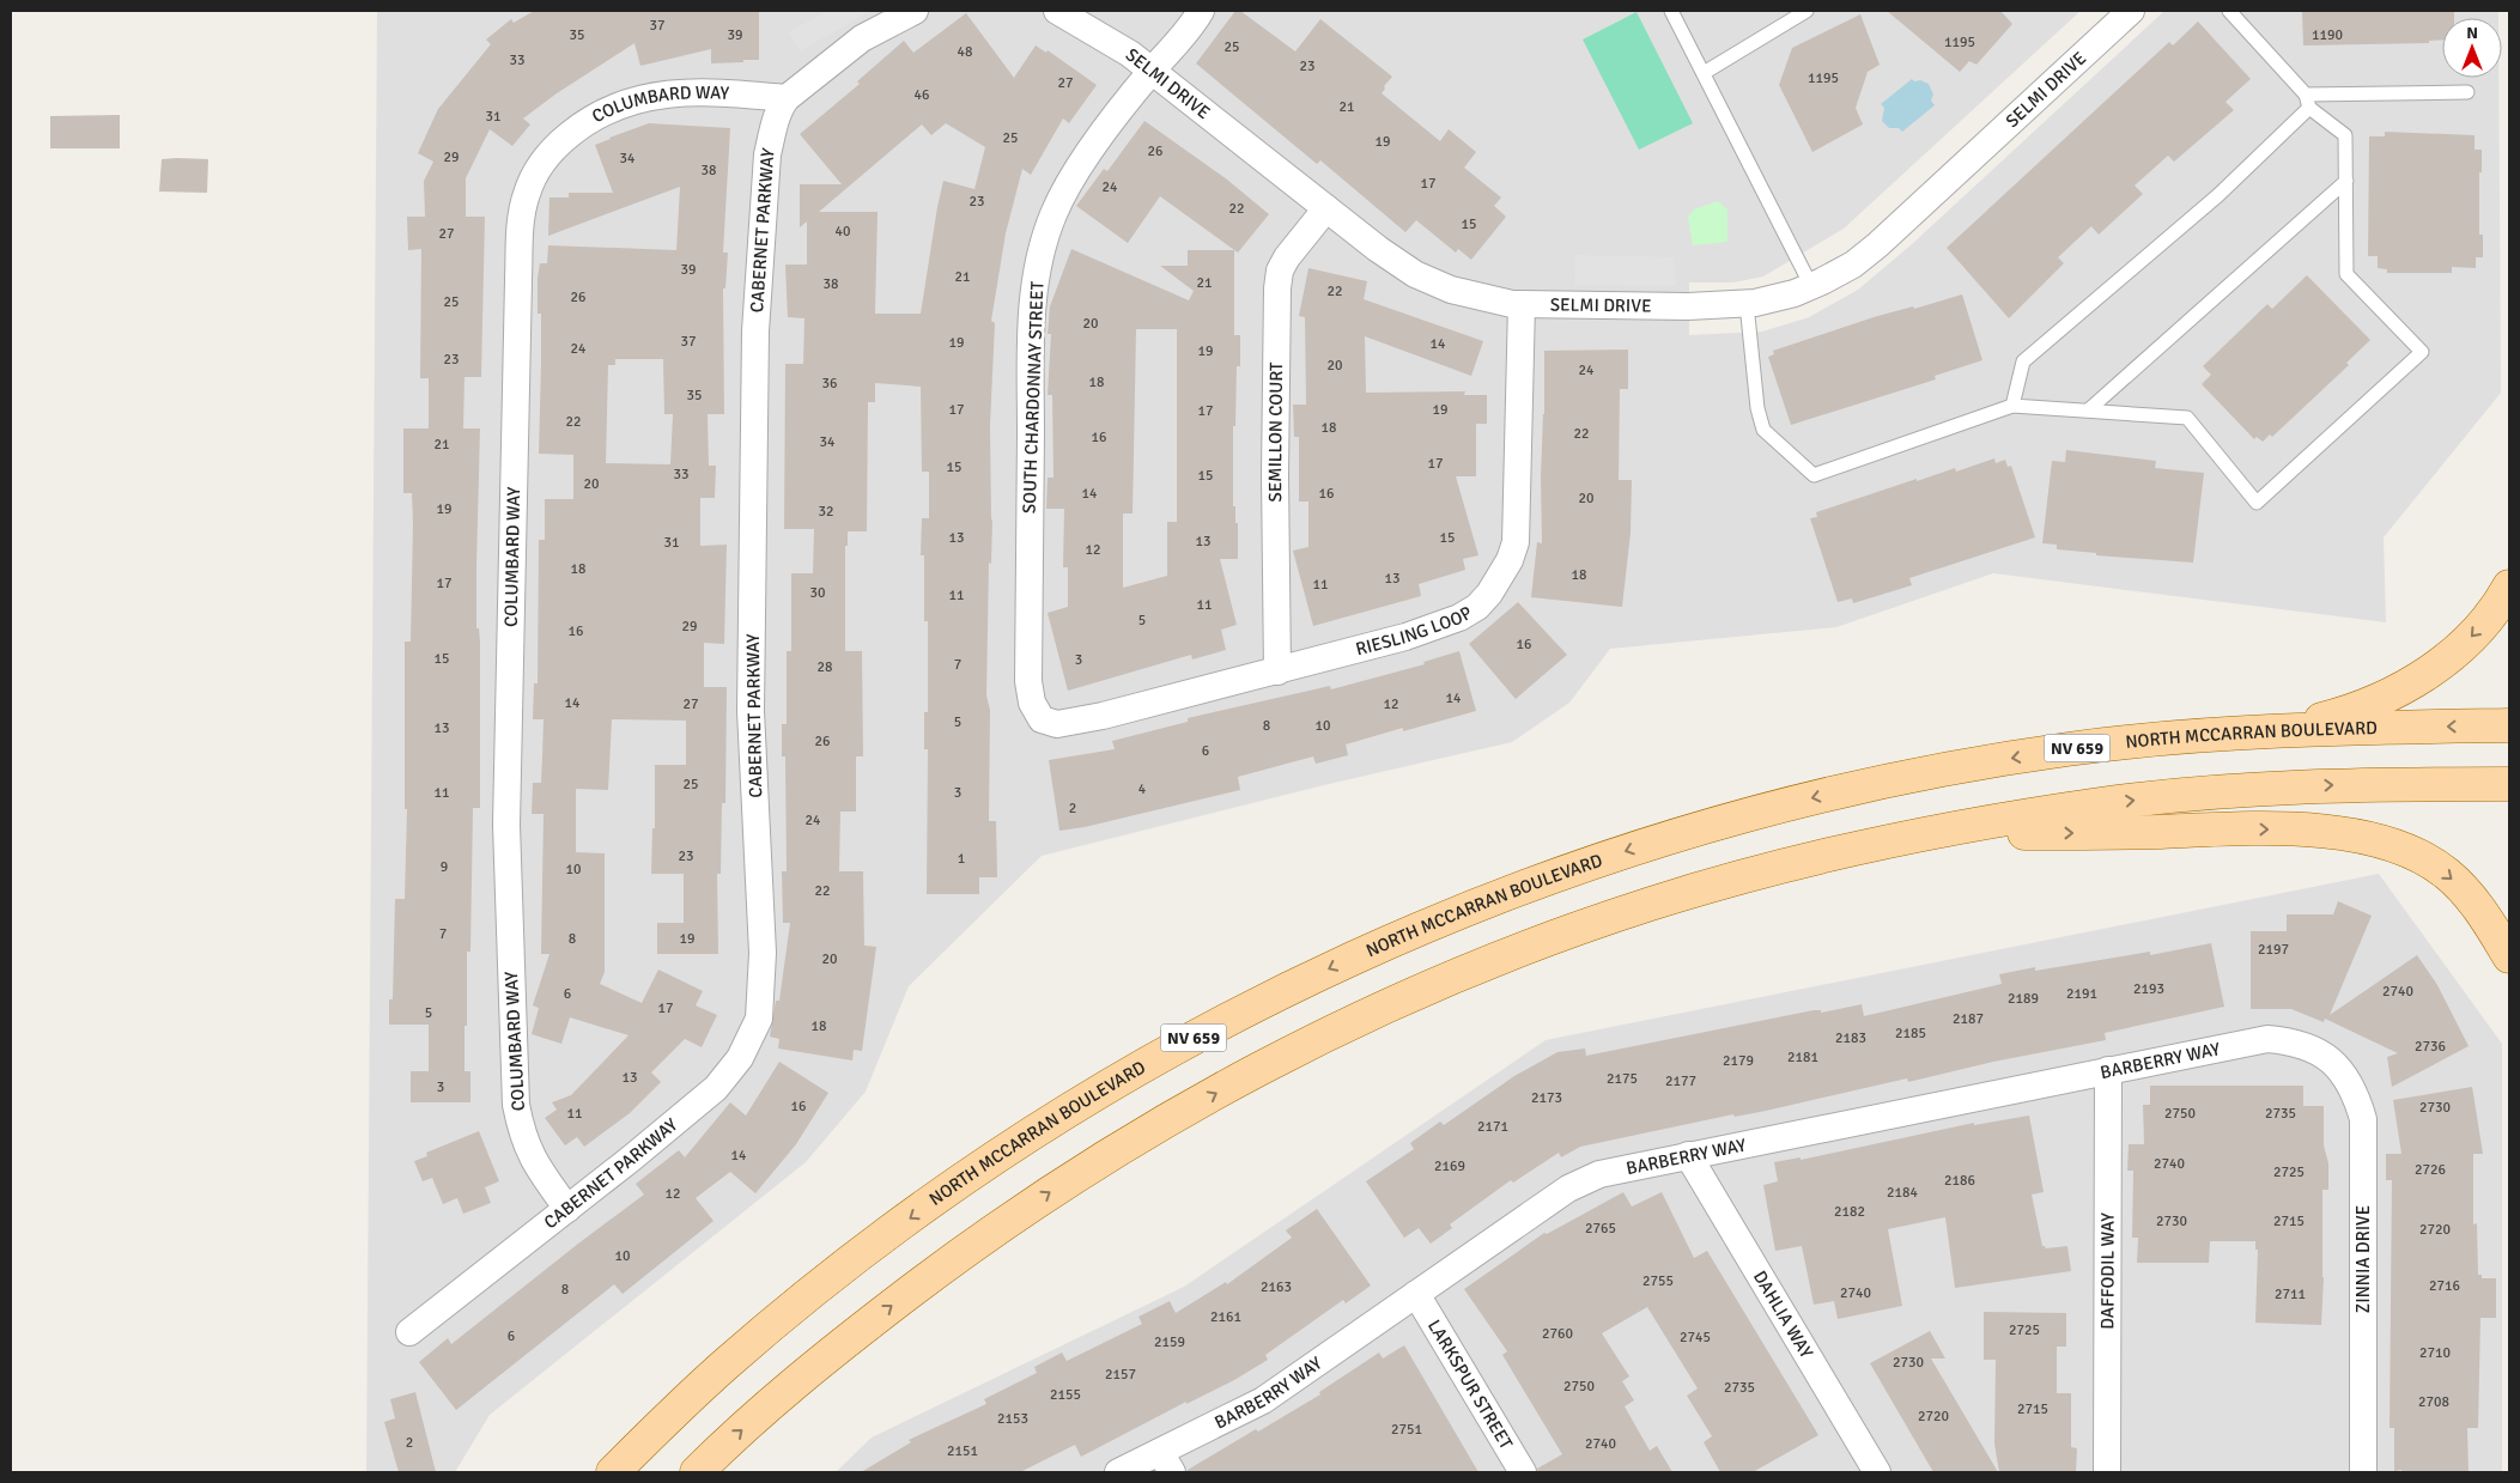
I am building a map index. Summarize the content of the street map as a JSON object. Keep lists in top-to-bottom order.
{
  "streets": {
    "main road": ["NORTH MCCARRAN BOULEVARD", "NV 659"],
    "street": [
      "SELMI DRIVE",
      "COLUMBARD WAY",
      "CABERNET PARKWAY",
      "SOUTH CHARDONNAY STREET",
      "SEMILLON COURT",
      "RIESLING LOOP",
      "BARBERRY WAY",
      "ZINNIA DRIVE",
      "DAFFODIL WAY",
      "DAHLIA WAY",
      "LARKSPUR STREET"
    ]
  },
  "crossings": [
    ["SELMI DRIVE", "SOUTH CHARDONNAY STREET"],
    ["SELMI DRIVE", "SEMILLON COURT"],
    ["SELMI DRIVE", "RIESLING LOOP"],
    ["COLUMBARD WAY", "CABERNET PARKWAY"],
    ["SOUTH CHARDONNAY STREET", "RIESLING LOOP"],
    ["SEMILLON COURT", "RIESLING LOOP"],
    ["BARBERRY WAY", "ZINNIA DRIVE"],
    ["BARBERRY WAY", "DAFFODIL WAY"],
    ["BARBERRY WAY", "DAHLIA WAY"],
    ["BARBERRY WAY", "LARKSPUR STREET"]
  ],
  "house_numbers": [
    "37",
    "35",
    "39",
    "1190",
    "1195",
    "25",
    "48",
    "33",
    "23",
    "1195",
    "27",
    "46",
    "21",
    "31",
    "25",
    "19",
    "26",
    "29",
    "34",
    "38",
    "17",
    "24",
    "23",
    "22",
    "15",
    "40",
    "27",
    "39",
    "21",
    "21",
    "38",
    "22",
    "26",
    "25",
    "20",
    "37",
    "19",
    "14",
    "24",
    "19",
    "23",
    "20",
    "24",
    "18",
    "36",
    "35",
    "17",
    "19",
    "17",
    "22",
    "18",
    "22",
    "16",
    "34",
    "21",
    "17",
    "15",
    "33",
    "15",
    "20",
    "14",
    "16",
    "20",
    "19",
    "32",
    "13",
    "15",
    "13",
    "31",
    "12",
    "18",
    "18",
    "13",
    "17",
    "11",
    "30",
    "11",
    "11",
    "5",
    "29",
    "16",
    "16",
    "15",
    "3",
    "7",
    "28",
    "14",
    "14",
    "27",
    "12",
    "5",
    "8",
    "10",
    "13",
    "26",
    "6",
    "25",
    "4",
    "11",
    "3",
    "2",
    "24",
    "23",
    "1",
    "9",
    "10",
    "22",
    "7",
    "8",
    "19",
    "2197",
    "20",
    "2193",
    "2740",
    "6",
    "2191",
    "2189",
    "17",
    "5",
    "2187",
    "18",
    "2185",
    "2183",
    "2736",
    "2181",
    "2179",
    "13",
    "2175",
    "2177",
    "3",
    "2173",
    "16",
    "2730",
    "11",
    "2750",
    "2735",
    "2171",
    "14",
    "2740",
    "2169",
    "2726",
    "2725",
    "2186",
    "2184",
    "12",
    "2182",
    "2730",
    "2715",
    "2765",
    "2720",
    "10",
    "2755",
    "2716",
    "2163",
    "8",
    "2740",
    "2711",
    "2161",
    "2725",
    "2760",
    "6",
    "2745",
    "2159",
    "2710",
    "2730",
    "2157",
    "2750",
    "2735",
    "2155",
    "2708",
    "2715",
    "2720",
    "2153",
    "2751",
    "2",
    "2740",
    "2151"
  ],
  "north": "top"
}
